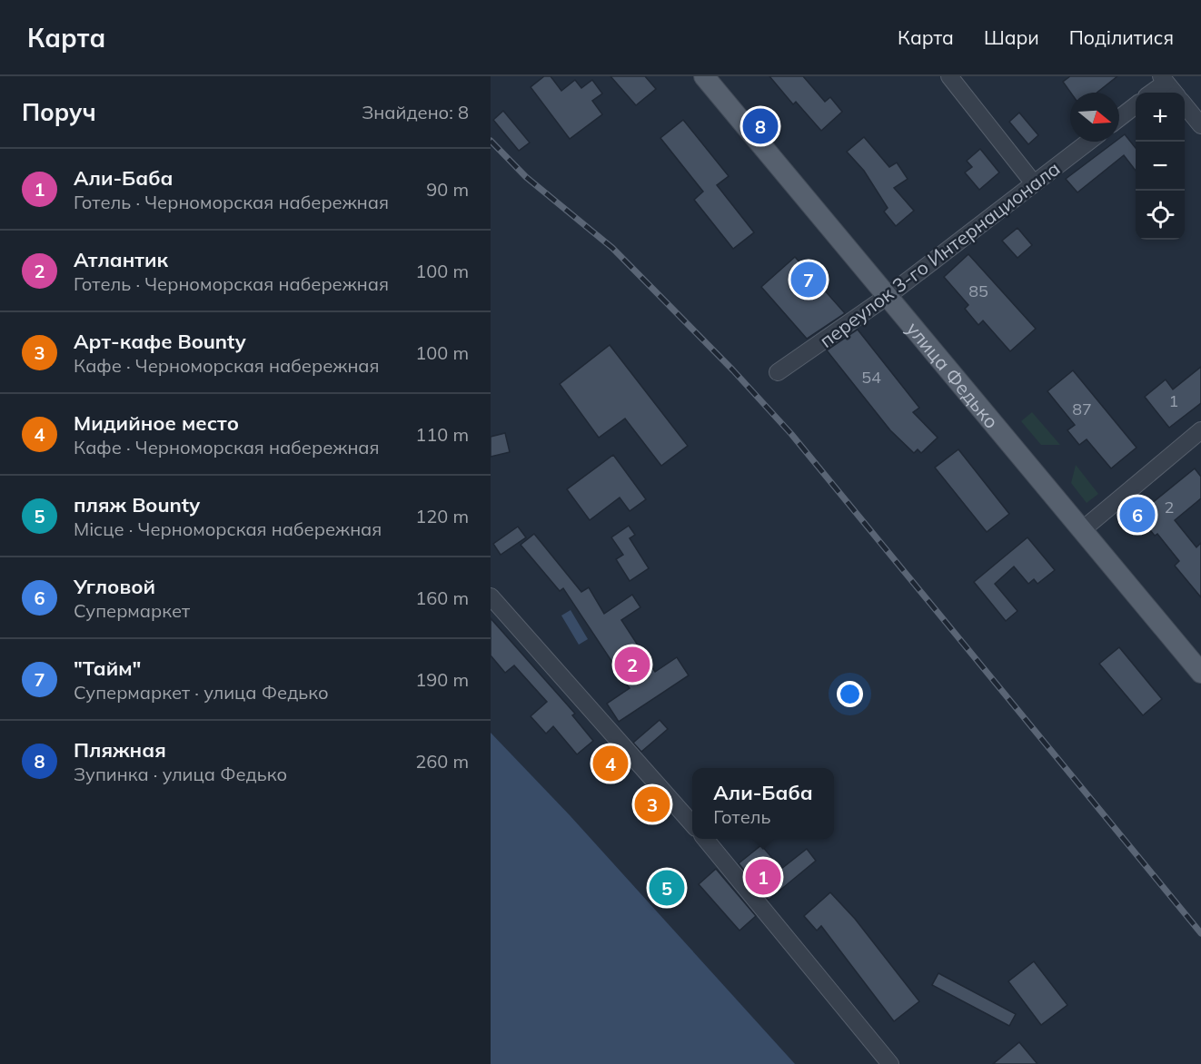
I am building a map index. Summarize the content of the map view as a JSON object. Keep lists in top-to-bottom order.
{
  "streets": {
    "main road": ["улица Федько"],
    "street": ["переулок 3-го Интернационала"]
  },
  "crossings": [
    ["переулок 3-го Интернационала", "улица Федько"]
  ],
  "house_numbers": [
    "85",
    "54",
    "1",
    "87",
    "2"
  ],
  "north": "right",
  "page": {
    "header": "Карта",
    "nav": ["Карта", "Шари", "Поділитися"],
    "heading": ["Поруч", "Знайдено: 8"],
    "map_buttons": ["+", "−"],
    "pins": [
      "8",
      "7",
      "6",
      "2",
      "4",
      "3",
      "1",
      "5"
    ],
    "list": [
      {
        "mark": "1",
        "name": "Али-Баба",
        "note": "Готель · Черноморская набережная",
        "value": "90 m"
      },
      {
        "mark": "2",
        "name": "Атлантик",
        "note": "Готель · Черноморская набережная",
        "value": "100 m"
      },
      {
        "mark": "3",
        "name": "Арт-кафе Bounty",
        "note": "Кафе · Черноморская набережная",
        "value": "100 m"
      },
      {
        "mark": "4",
        "name": "Мидийное место",
        "note": "Кафе · Черноморская набережная",
        "value": "110 m"
      },
      {
        "mark": "5",
        "name": "пляж Bounty",
        "note": "Місце · Черноморская набережная",
        "value": "120 m"
      },
      {
        "mark": "6",
        "name": "Угловой",
        "note": "Супермаркет",
        "value": "160 m"
      },
      {
        "mark": "7",
        "name": "\"Тайм\"",
        "note": "Супермаркет · улица Федько",
        "value": "190 m"
      },
      {
        "mark": "8",
        "name": "Пляжная",
        "note": "Зупинка · улица Федько",
        "value": "260 m"
      }
    ],
    "popup": ["Али-Баба", "Готель"]
  }
}
